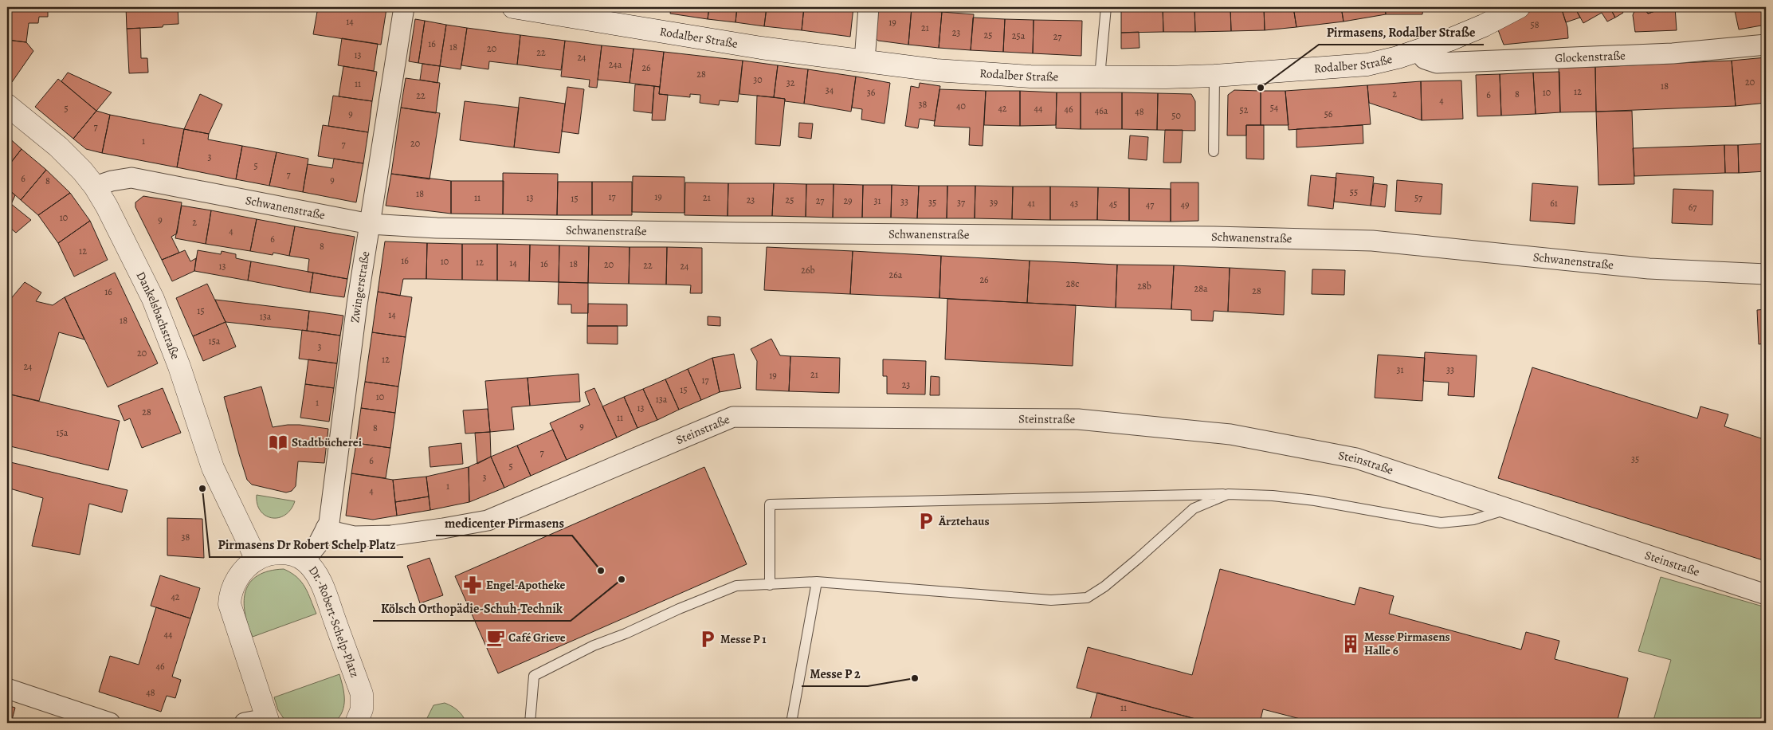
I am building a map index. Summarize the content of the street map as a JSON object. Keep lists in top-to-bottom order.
{
  "streets": {
    "main road": ["Rodalber Straße", "Dankelsbachstraße", "Dr.-Robert-Schelp-Platz"],
    "street": [
      "Glockenstraße",
      "Schwanenstraße",
      "Zwingerstraße",
      "Steinstraße"
    ]
  },
  "crossings": [
    ["Rodalber Straße", "Glockenstraße"],
    ["Schwanenstraße", "Zwingerstraße"],
    ["Schwanenstraße", "Dankelsbachstraße"],
    ["Zwingerstraße", "Steinstraße"],
    ["Zwingerstraße", "Dr.-Robert-Schelp-Platz"],
    ["Dankelsbachstraße", "Dr.-Robert-Schelp-Platz"]
  ],
  "places": {
    "other": [
      "Pirmasens, Rodalber Straße",
      "Pirmasens Dr Robert Schelp Platz",
      "medicenter Pirmasens",
      "Kölsch Orthopädie-Schuh-Technik",
      "Messe P 2"
    ],
    "library": ["Stadtbücherei"],
    "parking": ["Ärztehaus", "Messe P 1"],
    "pharmacy": ["Engel-Apotheke"],
    "cafe": ["Café Grieve"],
    "building": ["Messe Pirmasens Halle 6"]
  },
  "house_numbers": [
    "14",
    "19",
    "58",
    "21",
    "23",
    "25",
    "25a",
    "27",
    "16",
    "18",
    "20",
    "22",
    "13",
    "24",
    "24a",
    "26",
    "28",
    "30",
    "20",
    "32",
    "11",
    "18",
    "34",
    "12",
    "36",
    "10",
    "2",
    "8",
    "6",
    "22",
    "4",
    "38",
    "40",
    "54",
    "5",
    "42",
    "44",
    "46",
    "52",
    "46a",
    "48",
    "9",
    "56",
    "50",
    "7",
    "1",
    "20",
    "7",
    "3",
    "5",
    "7",
    "6",
    "9",
    "8",
    "55",
    "18",
    "17",
    "19",
    "11",
    "13",
    "21",
    "57",
    "15",
    "23",
    "25",
    "27",
    "29",
    "31",
    "33",
    "35",
    "37",
    "39",
    "41",
    "43",
    "61",
    "45",
    "47",
    "49",
    "67",
    "10",
    "9",
    "2",
    "4",
    "6",
    "8",
    "12",
    "16",
    "10",
    "12",
    "14",
    "16",
    "18",
    "20",
    "22",
    "13",
    "24",
    "26b",
    "26a",
    "26",
    "28c",
    "28b",
    "28a",
    "28",
    "16",
    "15",
    "14",
    "13a",
    "18",
    "15a",
    "3",
    "20",
    "12",
    "24",
    "31",
    "33",
    "21",
    "19",
    "17",
    "23",
    "15",
    "10",
    "13a",
    "1",
    "13",
    "28",
    "11",
    "9",
    "8",
    "15a",
    "7",
    "35",
    "6",
    "5",
    "3",
    "1",
    "4",
    "38",
    "42",
    "44",
    "46",
    "48",
    "11"
  ]
}
